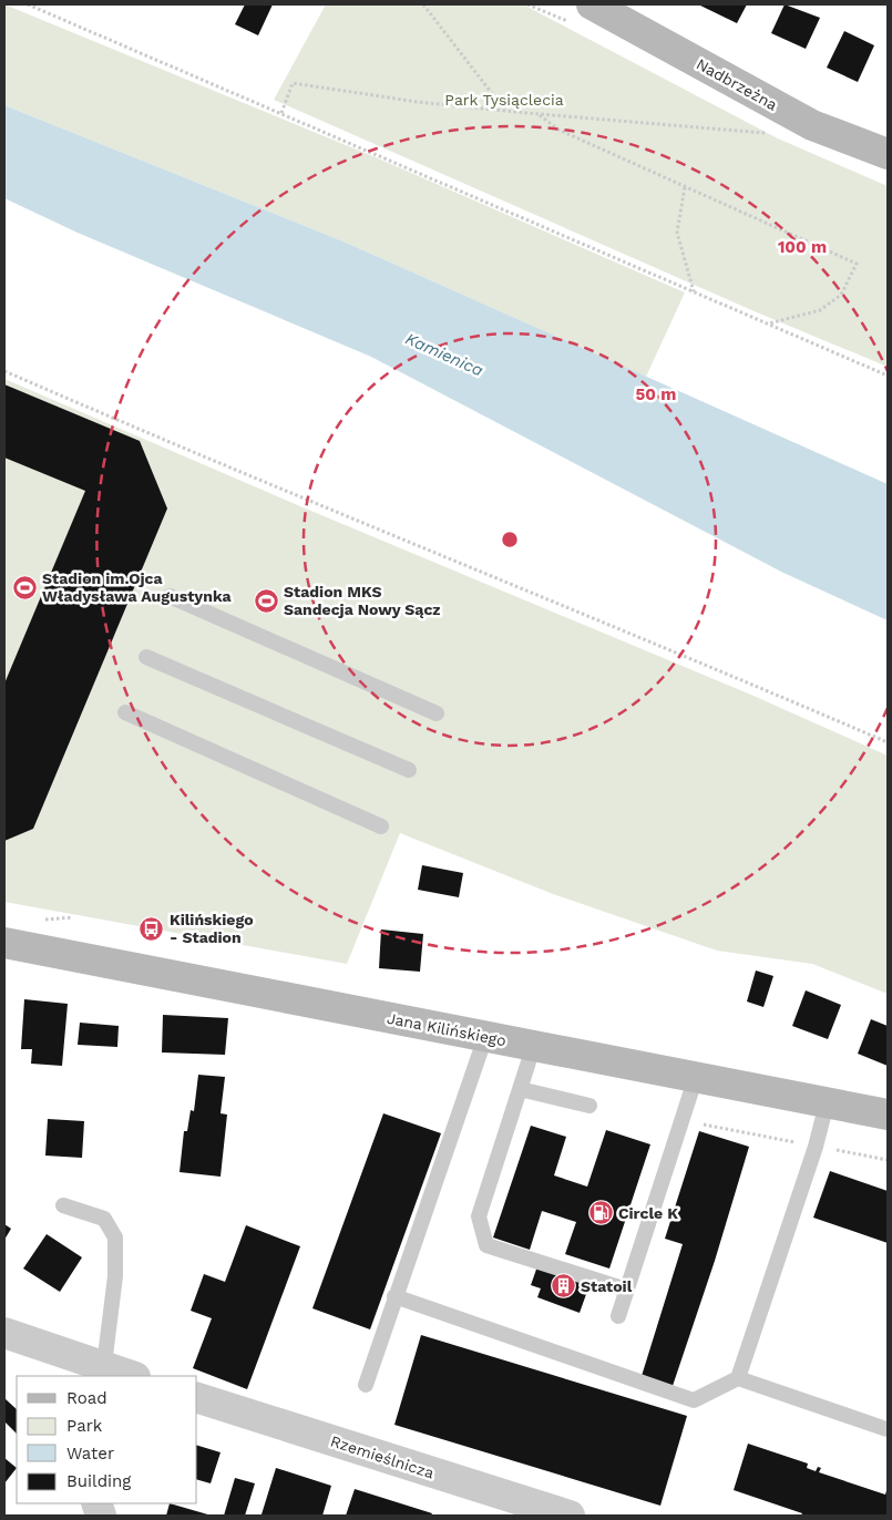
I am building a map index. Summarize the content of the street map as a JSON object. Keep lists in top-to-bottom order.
{
  "streets": {
    "main road": ["Nadbrzeżna", "Jana Kilińskiego"],
    "street": ["Rzemieślnicza"]
  },
  "water": ["Kamienica"],
  "parks": ["Park Tysiąclecia"],
  "places": {
    "sports": ["Stadion im.Ojca Władysława Augustynka", "Stadion MKS Sandecja Nowy Sącz"],
    "bus stop": ["Kilińskiego - Stadion"],
    "fuel station": ["Circle K"],
    "building": ["Statoil"]
  },
  "legend": [
    "Road",
    "Park",
    "Water",
    "Building"
  ],
  "rings": ["100 m", "50 m"]
}
